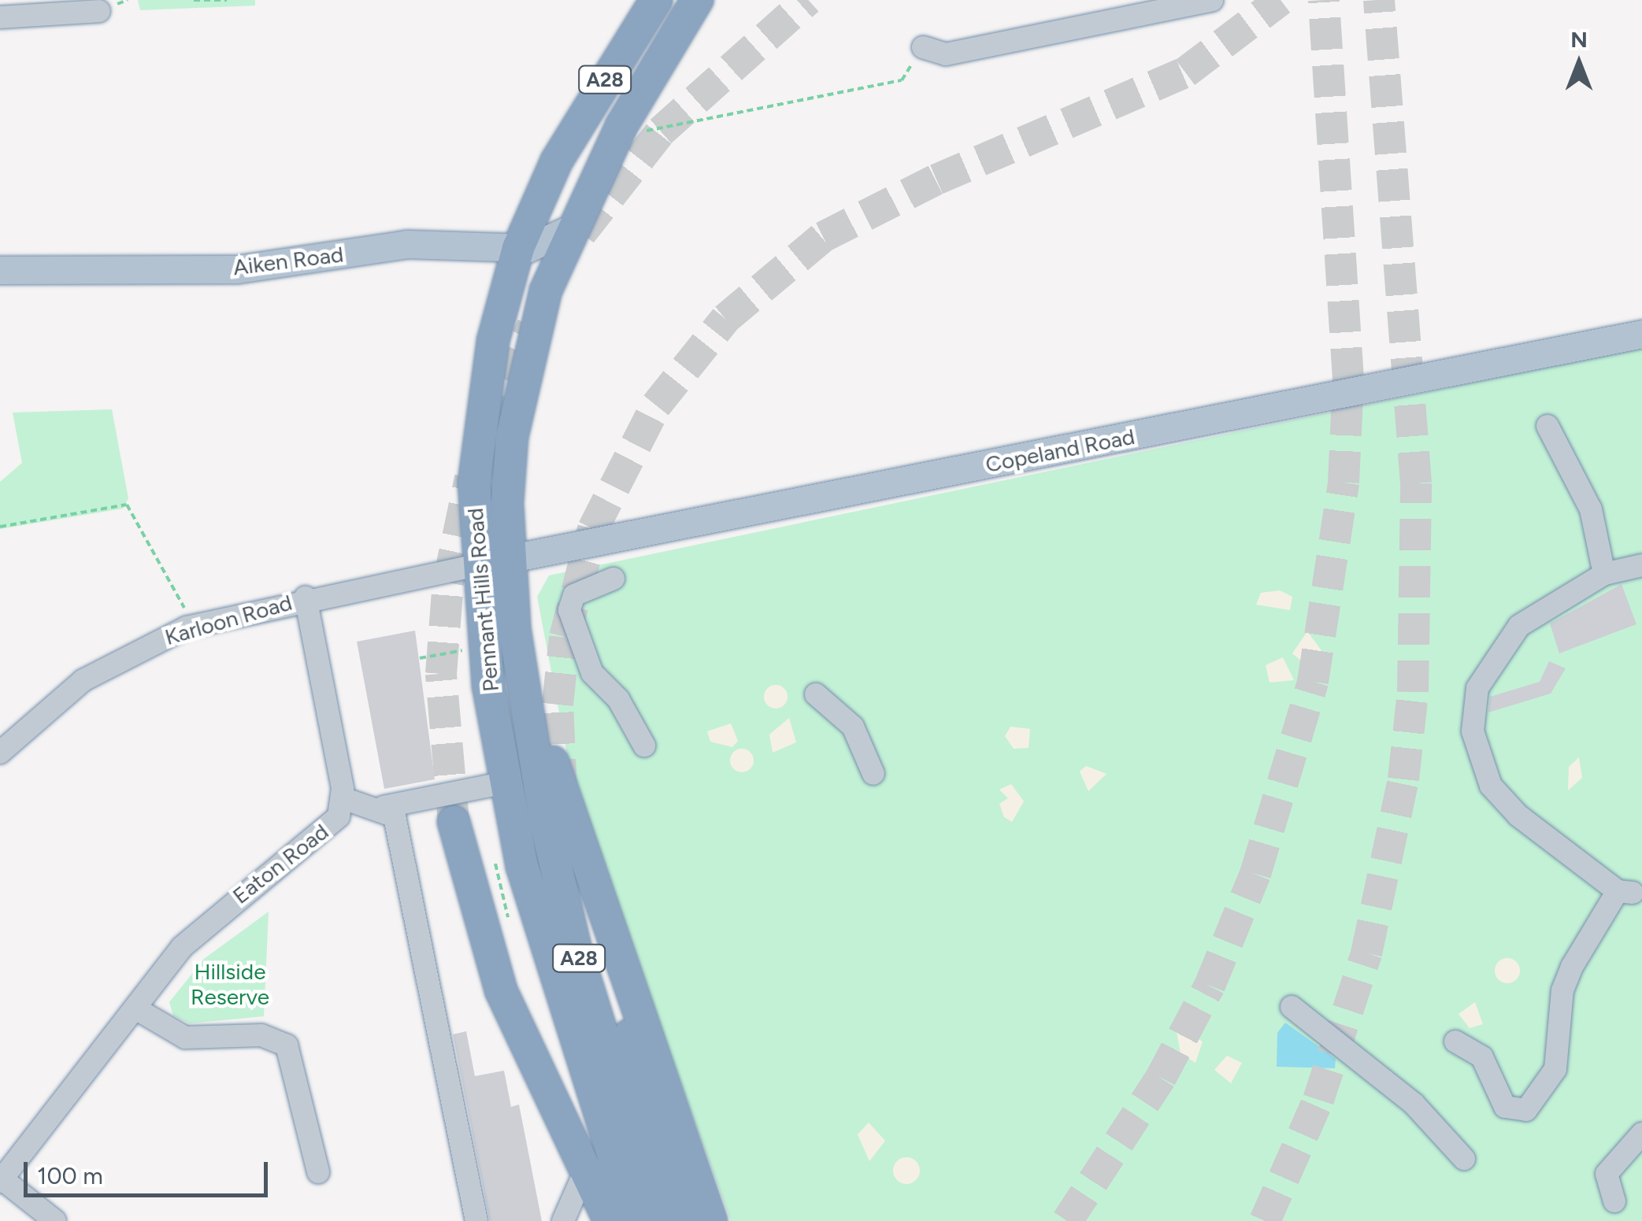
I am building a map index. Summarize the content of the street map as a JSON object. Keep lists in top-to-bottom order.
{
  "streets": {
    "highway": ["A28", "Pennant Hills Road"],
    "main road": ["Aiken Road", "Copeland Road"],
    "street": ["Karloon Road", "Eaton Road"]
  },
  "crossings": [
    ["Aiken Road", "Pennant Hills Road"],
    ["Copeland Road", "Pennant Hills Road"]
  ],
  "parks": ["Hillside Reserve"],
  "scale_bar": "100 m",
  "north": "top"
}
